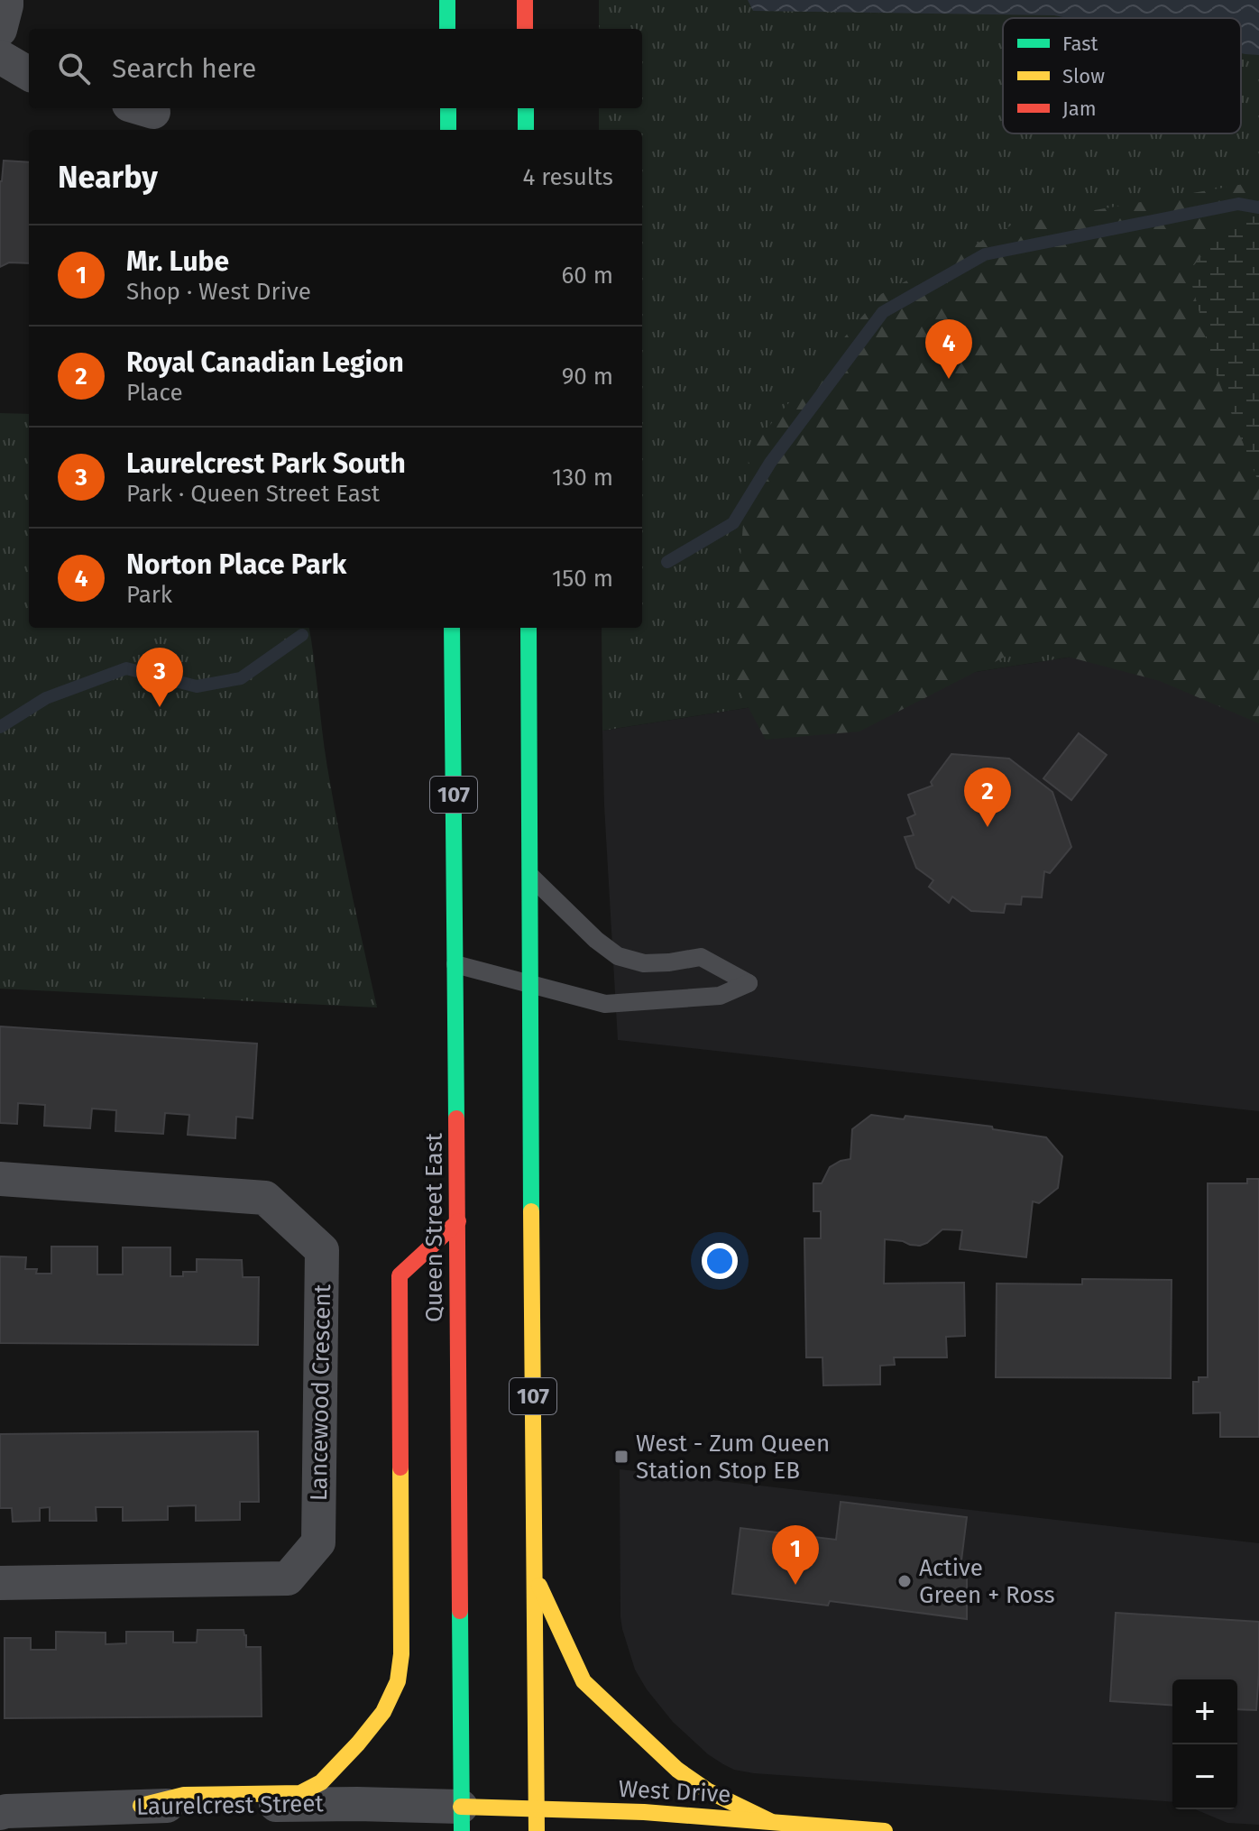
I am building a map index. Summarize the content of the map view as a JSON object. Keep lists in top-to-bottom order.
{
  "streets": {
    "main road": ["107", "Queen Street East", "West Drive"],
    "street": ["Lancewood Crescent", "Laurelcrest Street"]
  },
  "crossings": [
    ["107", "West Drive"],
    ["Queen Street East", "West Drive"],
    ["Queen Street East", "Laurelcrest Street"],
    ["West Drive", "Laurelcrest Street"]
  ],
  "places": {
    "transit": ["West - Zum Queen Station Stop EB"],
    "other": ["Active Green + Ross"]
  },
  "legend": ["Fast", "Slow", "Jam"],
  "page": {
    "search": "Search here",
    "heading": ["Nearby", "4 results"],
    "list": [
      {
        "mark": "1",
        "name": "Mr. Lube",
        "note": "Shop · West Drive",
        "value": "60 m"
      },
      {
        "mark": "2",
        "name": "Royal Canadian Legion",
        "note": "Place",
        "value": "90 m"
      },
      {
        "mark": "3",
        "name": "Laurelcrest Park South",
        "note": "Park · Queen Street East",
        "value": "130 m"
      },
      {
        "mark": "4",
        "name": "Norton Place Park",
        "note": "Park",
        "value": "150 m"
      }
    ],
    "pins": [
      "4",
      "3",
      "2",
      "1"
    ],
    "map_buttons": ["+", "−"]
  }
}
